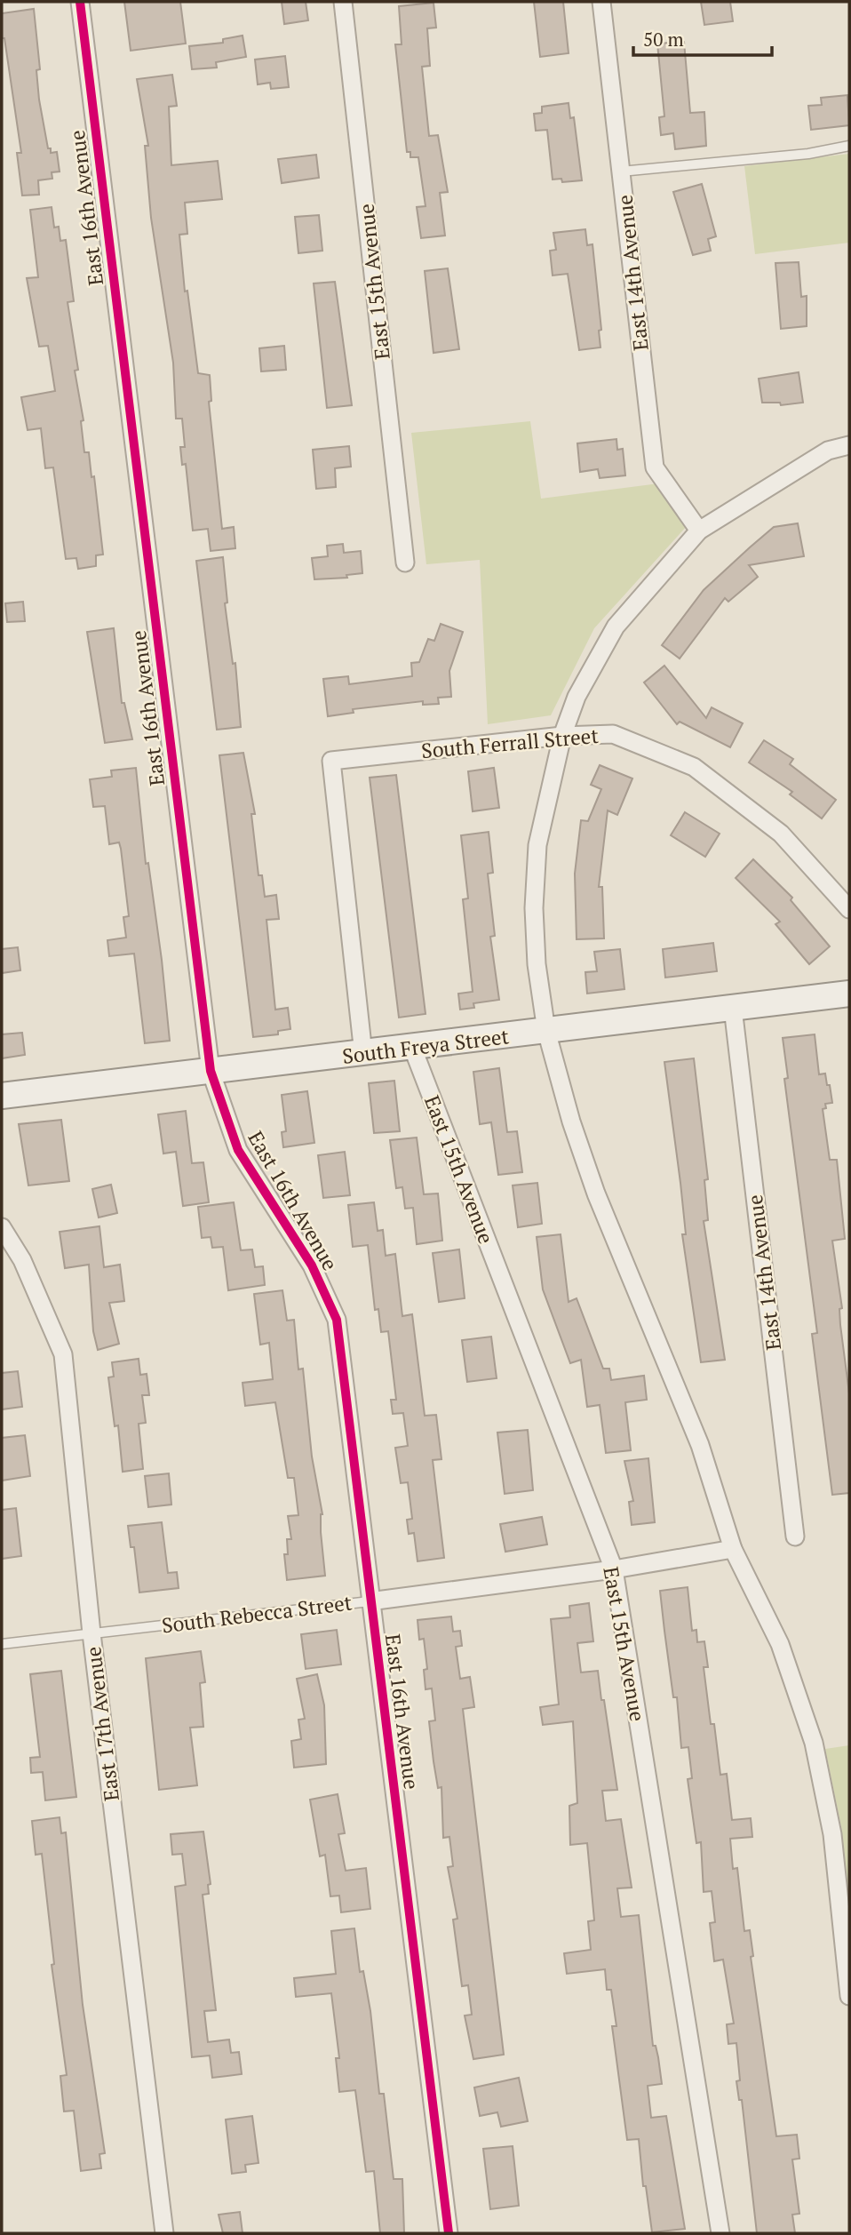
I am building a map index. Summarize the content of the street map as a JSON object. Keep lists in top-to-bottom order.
{
  "streets": {
    "main road": ["South Freya Street"],
    "street": [
      "East 16th Avenue",
      "East 14th Avenue",
      "East 15th Avenue",
      "South Ferrall Street",
      "South Rebecca Street",
      "East 17th Avenue"
    ]
  },
  "crossings": [
    ["East 16th Avenue", "South Freya Street"],
    ["East 16th Avenue", "South Rebecca Street"],
    ["East 14th Avenue", "South Freya Street"],
    ["East 15th Avenue", "South Freya Street"],
    ["East 15th Avenue", "South Rebecca Street"],
    ["South Ferrall Street", "South Freya Street"],
    ["South Rebecca Street", "East 17th Avenue"]
  ],
  "scale_bar": "50 m"
}
